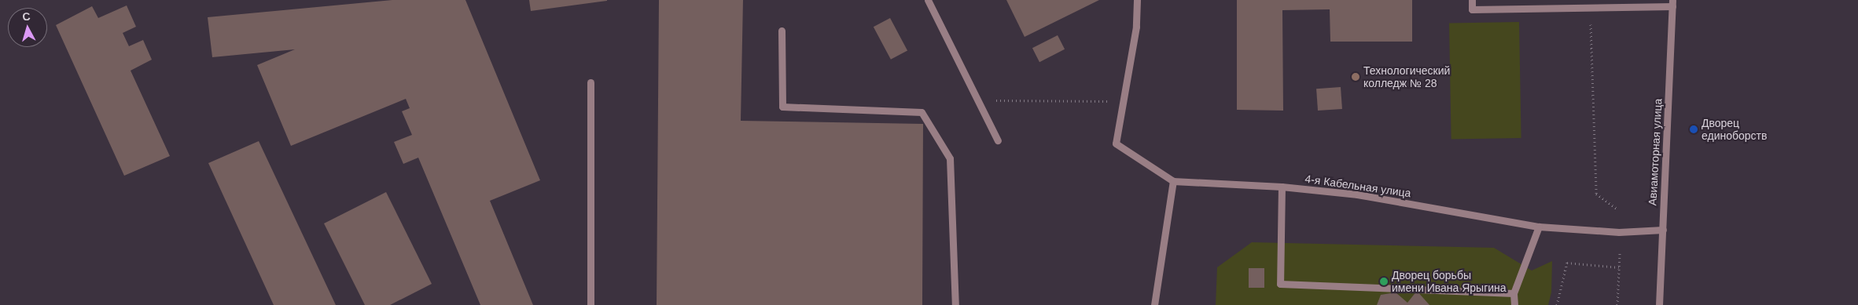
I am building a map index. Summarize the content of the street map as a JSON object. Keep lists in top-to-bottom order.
{
  "streets": {
    "street": ["Авиамоторная улица", "4-я Кабельная улица"]
  },
  "crossings": [
    ["Авиамоторная улица", "4-я Кабельная улица"]
  ],
  "places": ["Технологический колледж № 28", "Дворец единоборств", "Дворец борьбы имени Ивана Ярыгина"],
  "north": "top"
}
